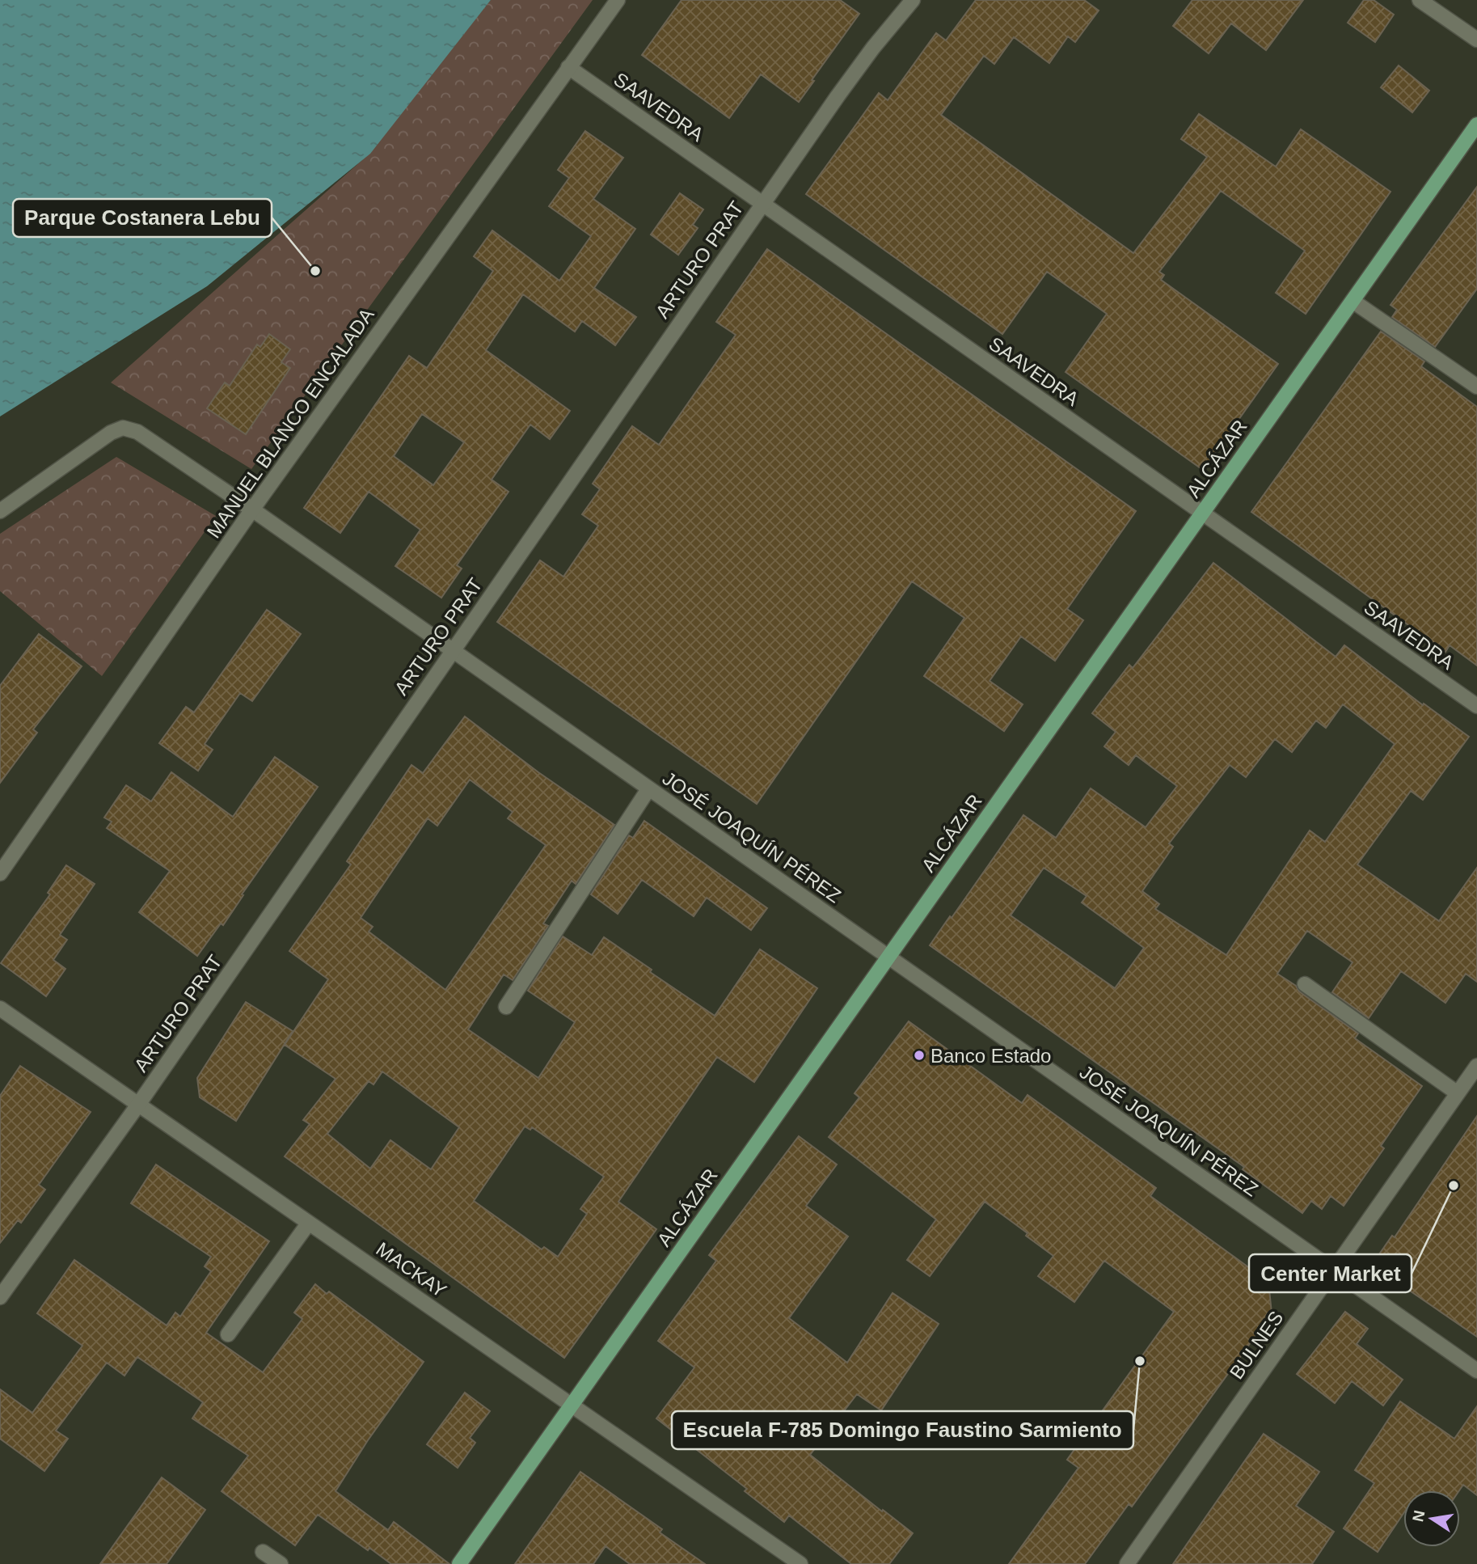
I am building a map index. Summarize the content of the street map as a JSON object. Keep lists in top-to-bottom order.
{
  "streets": {
    "main road": ["ALCÁZAR"],
    "street": [
      "SAAVEDRA",
      "ARTURO PRAT",
      "MANUEL BLANCO ENCALADA",
      "JOSÉ JOAQUÍN PÉREZ",
      "MACKAY",
      "BULNES"
    ]
  },
  "crossings": [
    ["SAAVEDRA", "ARTURO PRAT"],
    ["SAAVEDRA", "MANUEL BLANCO ENCALADA"],
    ["SAAVEDRA", "ALCÁZAR"],
    ["ARTURO PRAT", "JOSÉ JOAQUÍN PÉREZ"],
    ["ARTURO PRAT", "MACKAY"],
    ["MANUEL BLANCO ENCALADA", "JOSÉ JOAQUÍN PÉREZ"],
    ["ALCÁZAR", "JOSÉ JOAQUÍN PÉREZ"],
    ["ALCÁZAR", "MACKAY"],
    ["JOSÉ JOAQUÍN PÉREZ", "BULNES"]
  ],
  "places": [
    "Parque Costanera Lebu",
    "Banco Estado",
    "Center Market",
    "Escuela F-785 Domingo Faustino Sarmiento"
  ],
  "north": "left"
}
